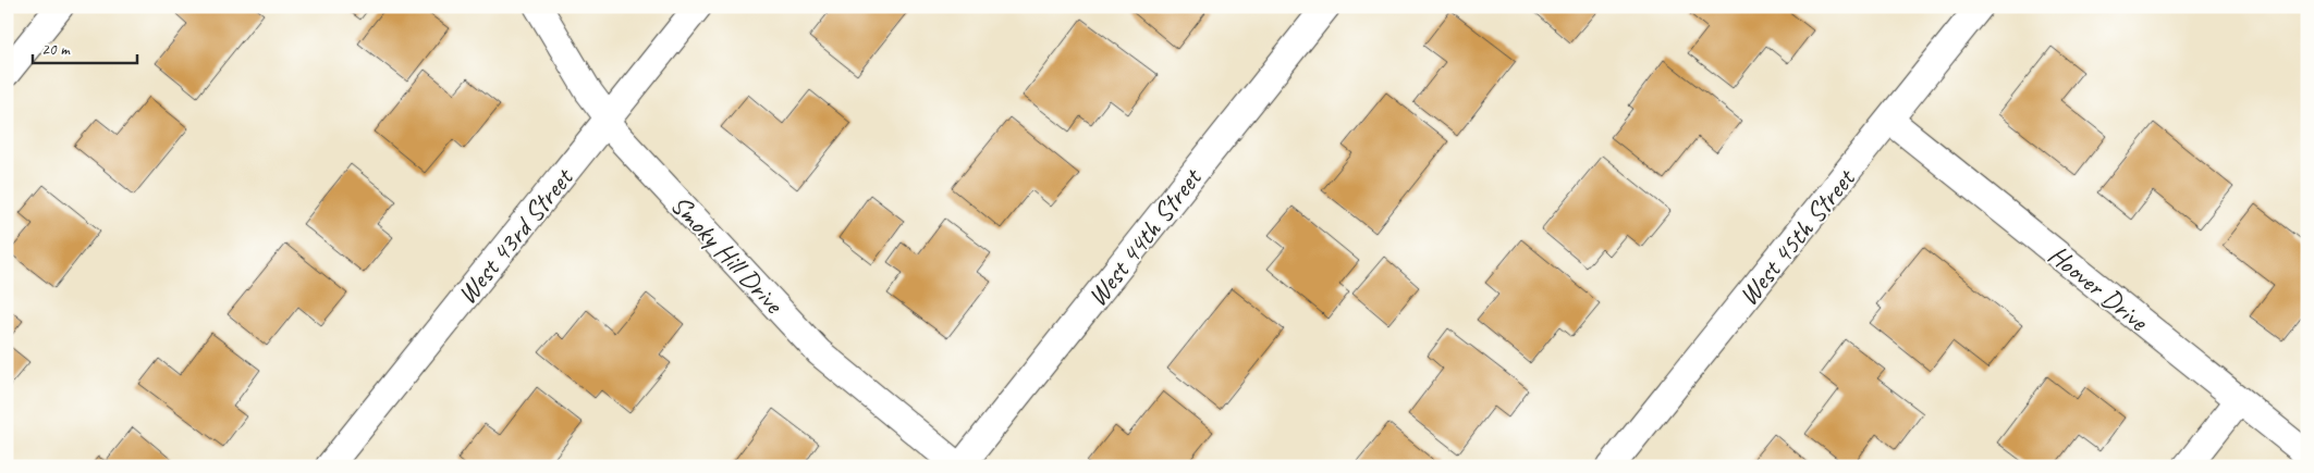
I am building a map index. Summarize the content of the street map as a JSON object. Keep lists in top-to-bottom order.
{
  "streets": {
    "street": [
      "West 43rd Street",
      "West 44th Street",
      "West 45th Street",
      "Smoky Hill Drive",
      "Hoover Drive"
    ]
  },
  "crossings": [
    ["West 43rd Street", "Smoky Hill Drive"],
    ["West 44th Street", "Smoky Hill Drive"],
    ["West 45th Street", "Hoover Drive"]
  ],
  "scale_bar": "20 m"
}
